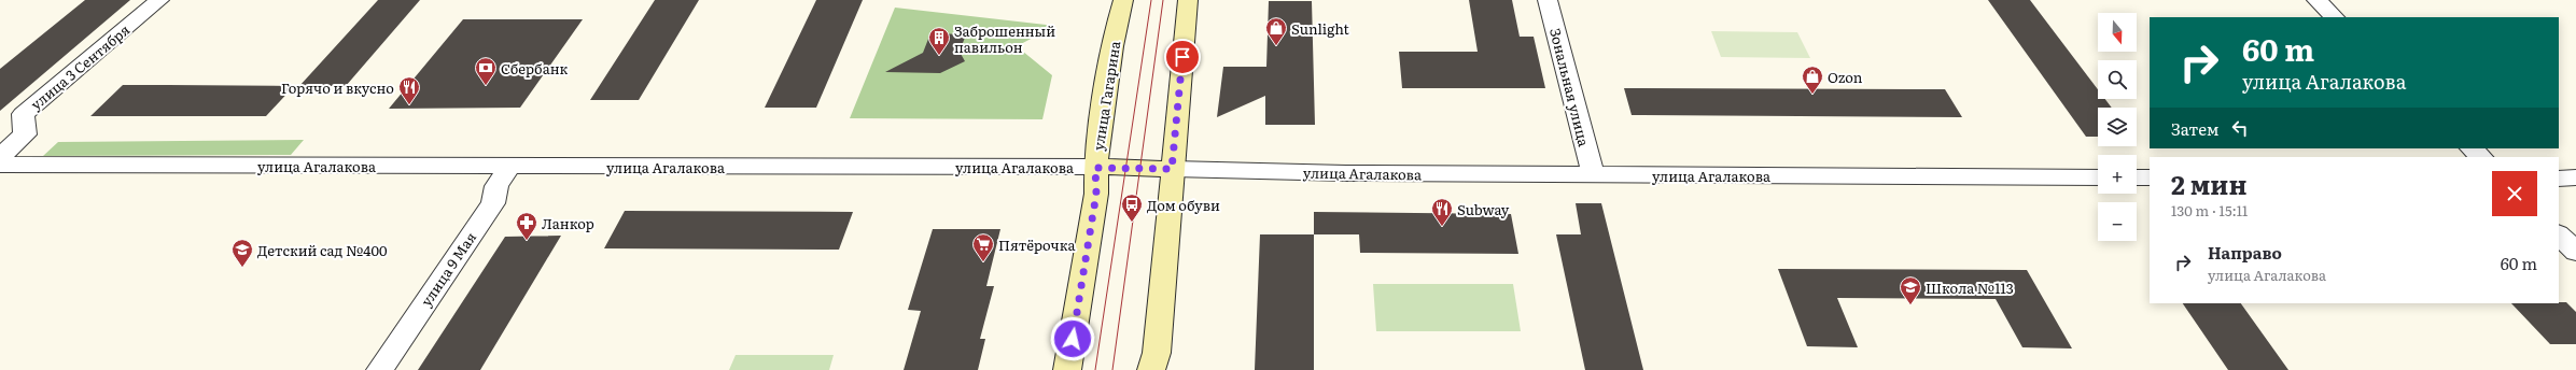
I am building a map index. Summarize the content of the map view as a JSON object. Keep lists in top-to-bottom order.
{
  "streets": {
    "main road": ["улица Гагарина", "улица Агалакова"],
    "street": ["улица 3 Сентября", "Зональная улица", "улица 9 Мая"]
  },
  "crossings": [
    ["Зональная улица", "улица Агалакова"],
    ["улица Гагарина", "улица Агалакова"],
    ["улица Агалакова", "улица 9 Мая"]
  ],
  "places": {
    "shop": ["Sunlight", "Ozon"],
    "building": ["Заброшенный павильон"],
    "bank": ["Сбербанк"],
    "restaurant": ["Горячо и вкусно", "Subway"],
    "bus stop": ["Дом обуви"],
    "pharmacy": ["Ланкор"],
    "supermarket": ["Пятёрочка"],
    "school or university": ["Детский сад №400", "Школа №113"]
  },
  "north": "bottom",
  "page": {
    "map_buttons": ["+", "−"],
    "turn": ["60 m", "улица Агалакова"],
    "then": "Затем",
    "heading": ["2 мин", "130 m · 15:11"],
    "list": [
      {
        "name": "Направо",
        "note": "улица Агалакова",
        "value": "60 m"
      }
    ]
  }
}
